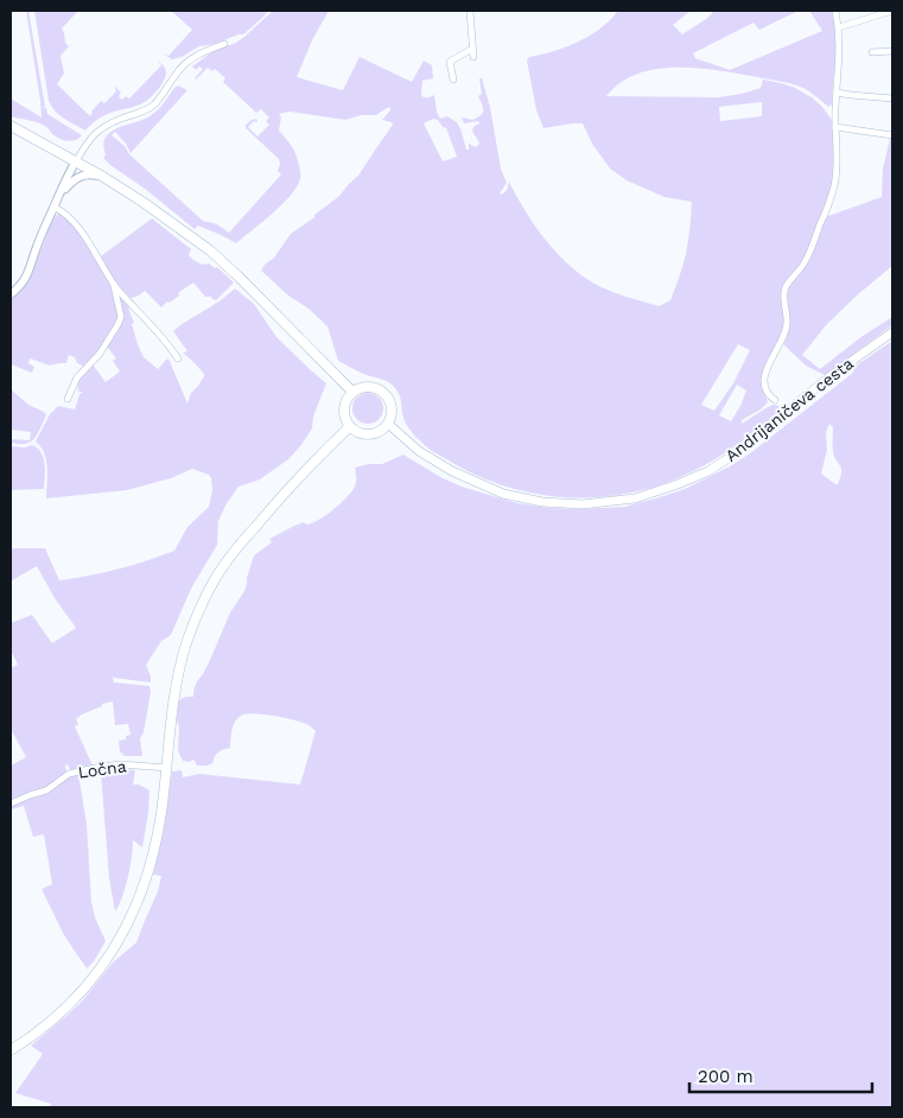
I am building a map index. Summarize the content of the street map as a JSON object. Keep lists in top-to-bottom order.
{
  "streets": {
    "main road": ["Andrijaničeva cesta"],
    "street": ["Ločna"]
  },
  "scale_bar": "200 m"
}
